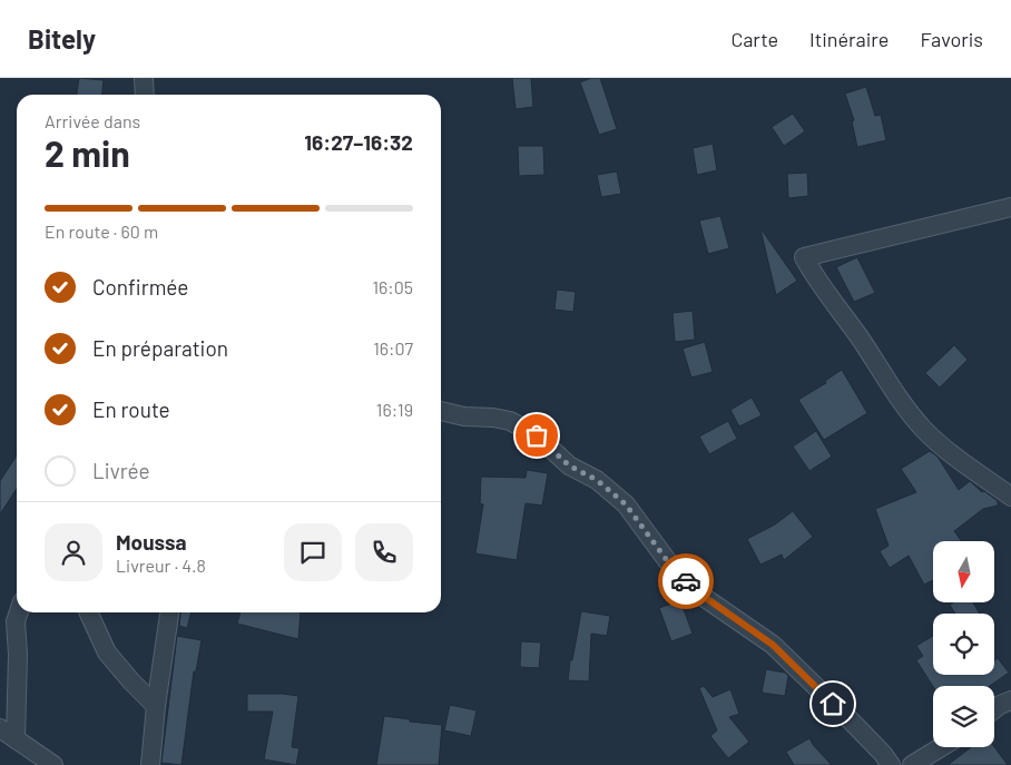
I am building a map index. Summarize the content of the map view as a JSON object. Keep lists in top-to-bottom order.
{
  "north": "bottom",
  "page": {
    "header": "Bitely",
    "nav": ["Carte", "Itinéraire", "Favoris"],
    "heading": ["2 min", "Arrivée dans", "16:27–16:32"],
    "panel": ["Moussa", "Livreur · 4.8"],
    "bar": "En route · 60 m",
    "list": [
      ["Confirmée", "16:05"],
      ["En préparation", "16:07"],
      ["En route", "16:19"],
      "Livrée"
    ]
  }
}
